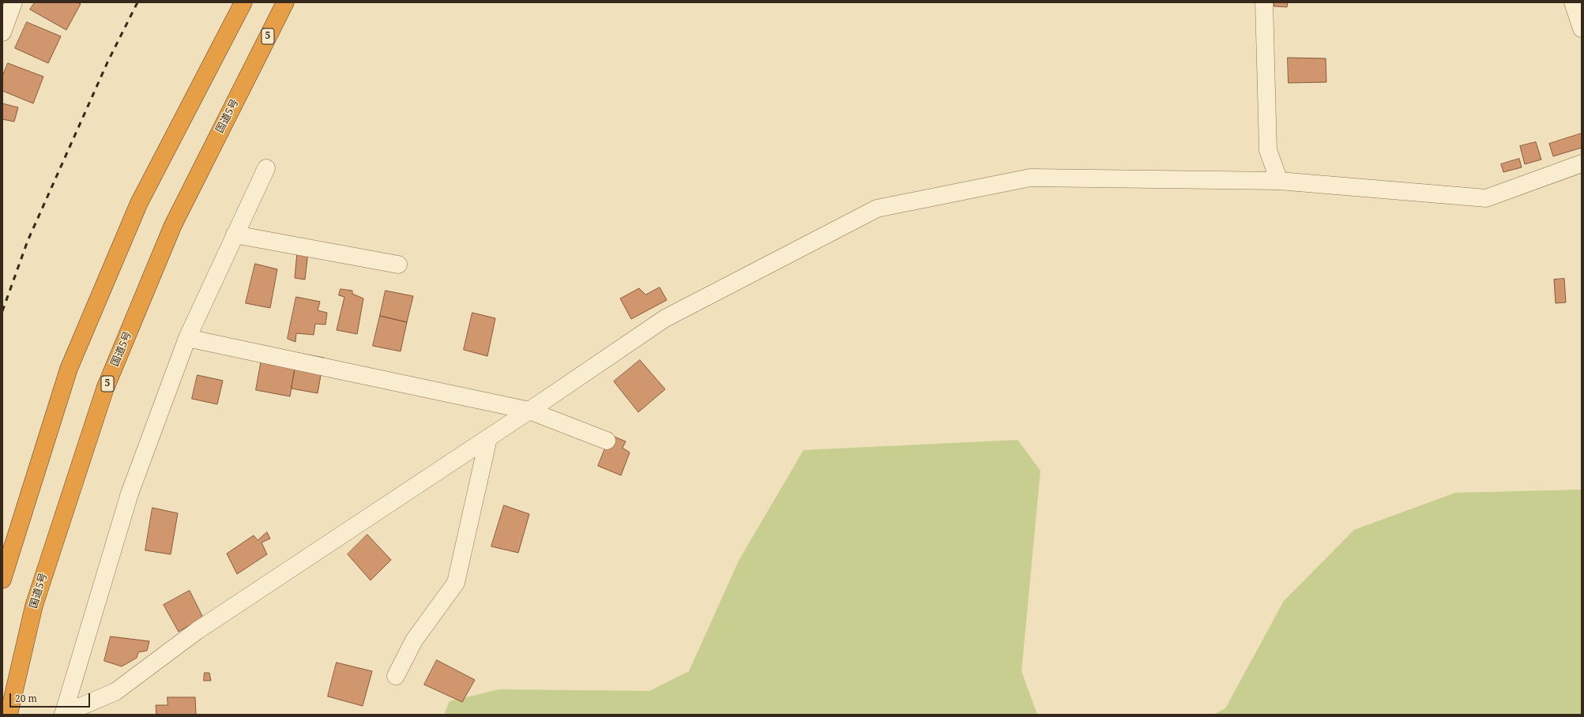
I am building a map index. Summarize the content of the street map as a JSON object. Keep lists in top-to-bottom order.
{
  "streets": {
    "highway": ["5", "国道5号"]
  },
  "scale_bar": "20 m"
}
